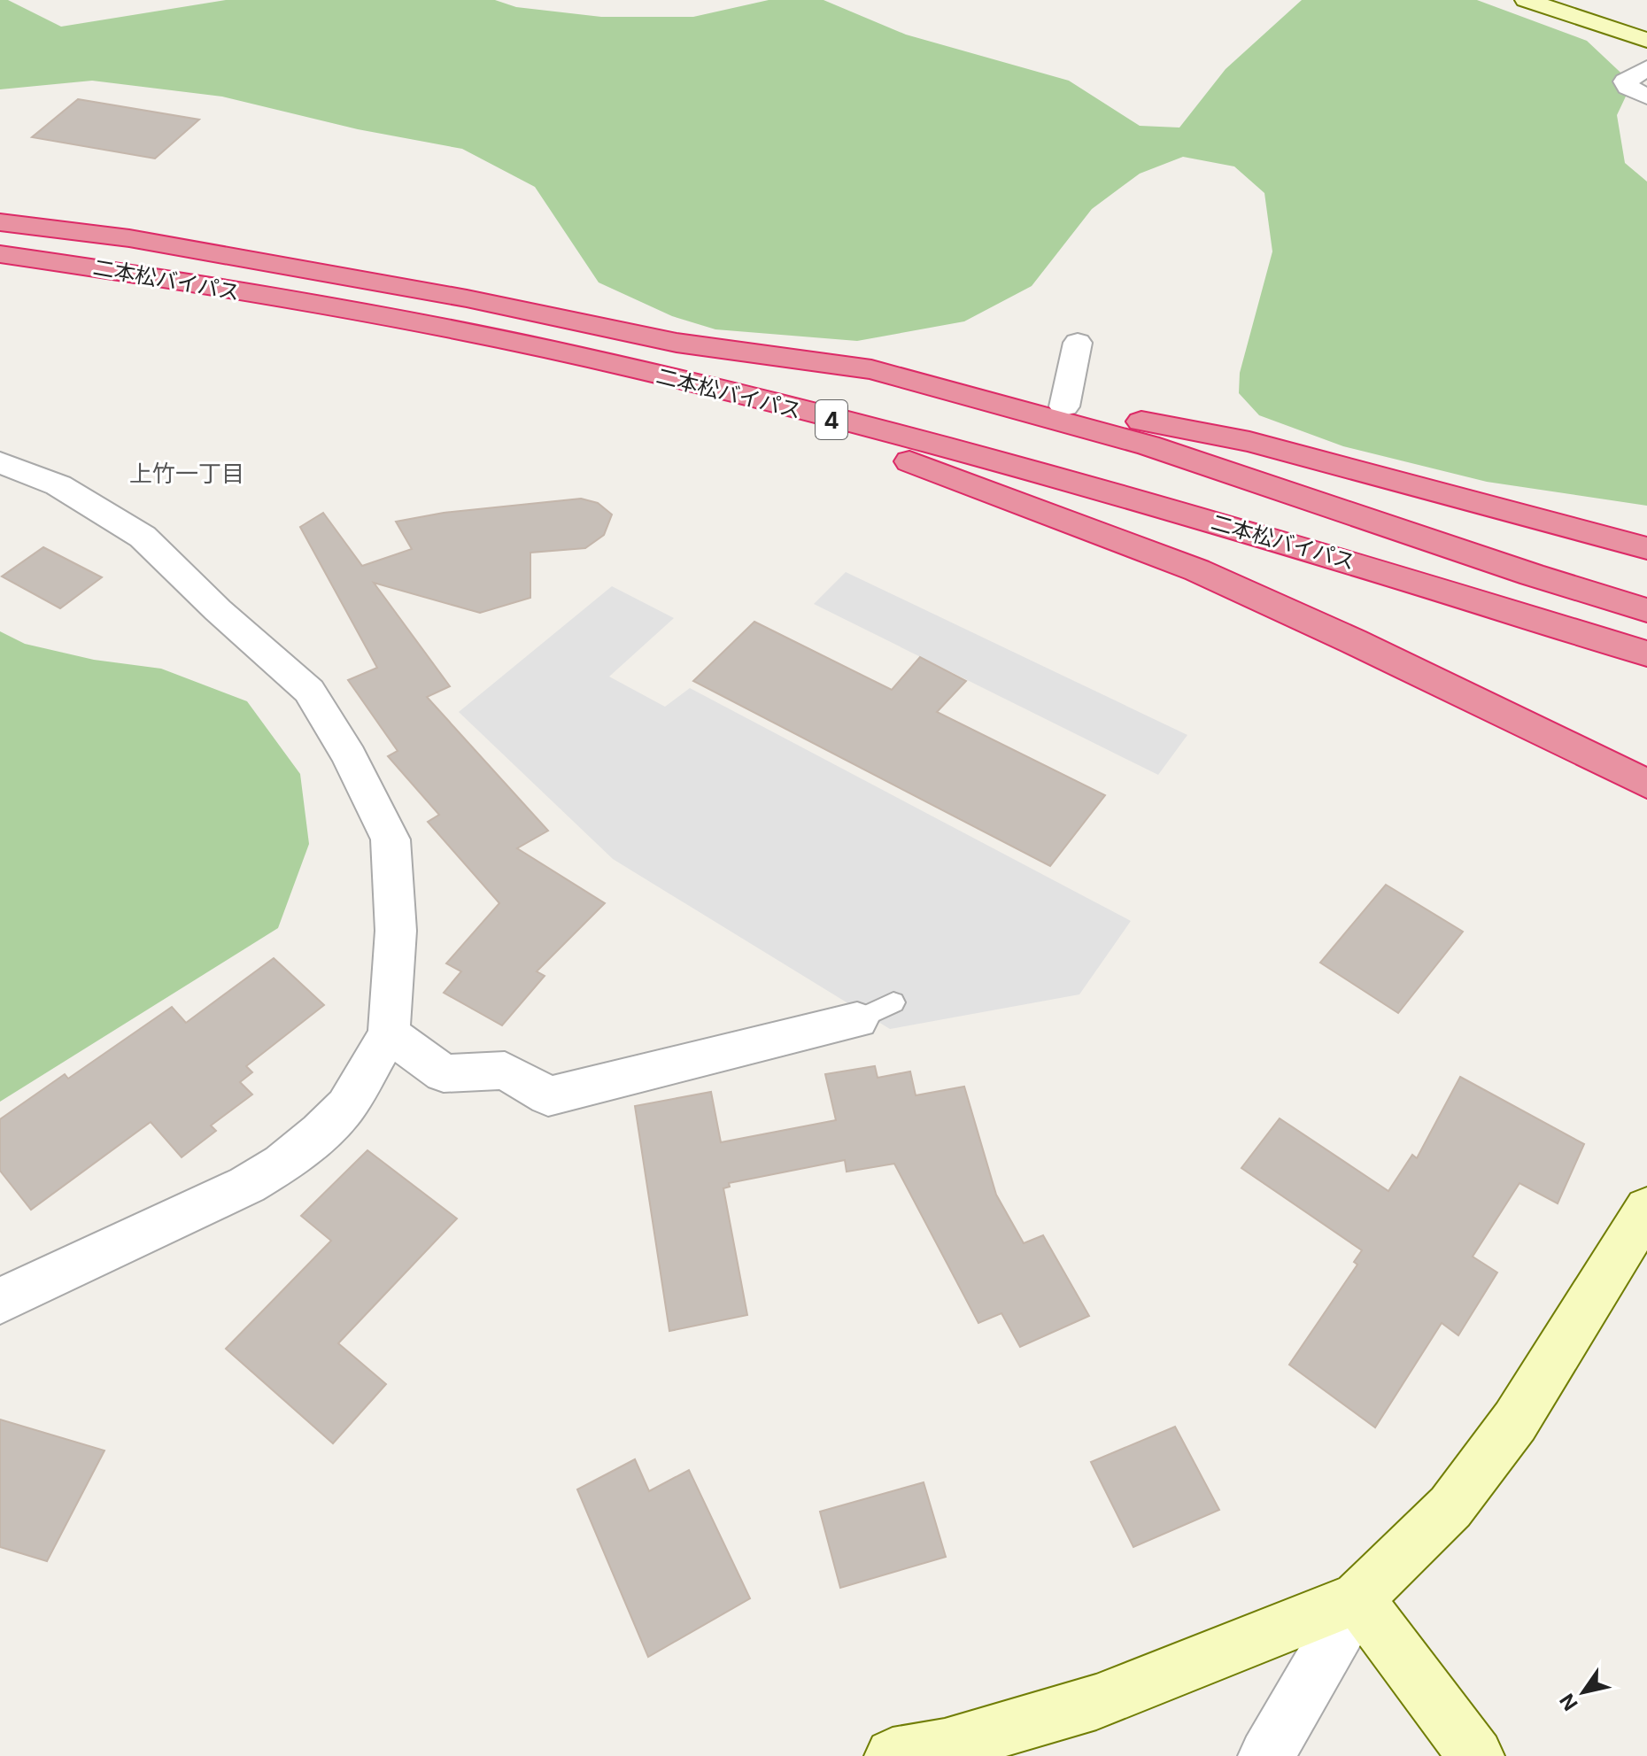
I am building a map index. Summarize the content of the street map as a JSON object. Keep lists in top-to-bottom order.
{
  "streets": {
    "highway": ["二本松バイパス", "4"]
  },
  "districts": ["上竹一丁目"],
  "north": "bottom left"
}
